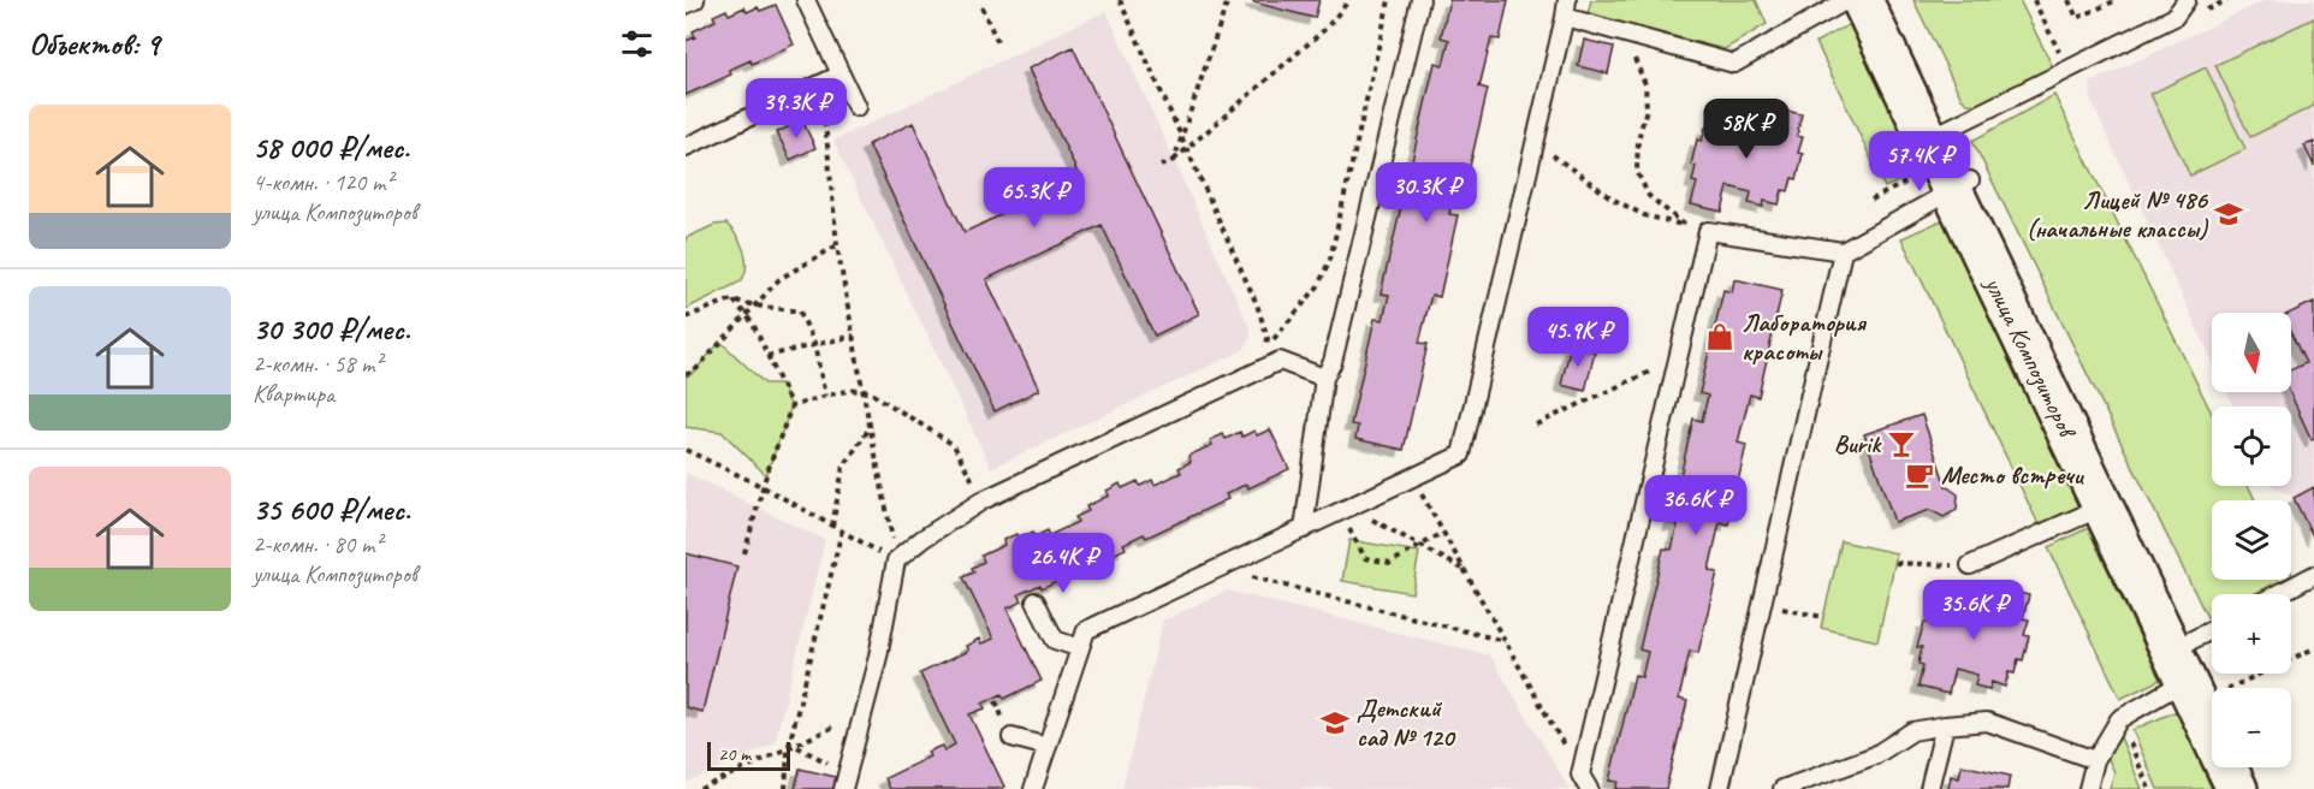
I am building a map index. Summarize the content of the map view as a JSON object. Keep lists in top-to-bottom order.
{
  "streets": {
    "street": ["улица Композиторов"]
  },
  "places": {
    "school or university": ["Лицей № 486 (начальные классы)", "Детский сад № 120"],
    "shop": ["Лаборатория красоты"],
    "bar": ["Burik"],
    "cafe": ["Место встречи"]
  },
  "scale_bar": "20 m",
  "north": "bottom",
  "page": {
    "heading": "Объектов: 9",
    "price": [
      "39.3K ₽",
      "58K ₽",
      "57.4K ₽",
      "30.3K ₽",
      "65.3K ₽",
      "45.9K ₽",
      "36.6K ₽",
      "26.4K ₽",
      "35.6K ₽"
    ],
    "list": [
      {
        "name": "58 000 ₽/мес.",
        "note": "4-комн. · 120 m² · улица Композиторов"
      },
      {
        "name": "30 300 ₽/мес.",
        "note": "2-комн. · 58 m² · Квартира"
      },
      {
        "name": "35 600 ₽/мес.",
        "note": "2-комн. · 80 m² · улица Композиторов"
      }
    ],
    "map_buttons": ["+", "−"],
    "scale": "20 m"
  }
}
